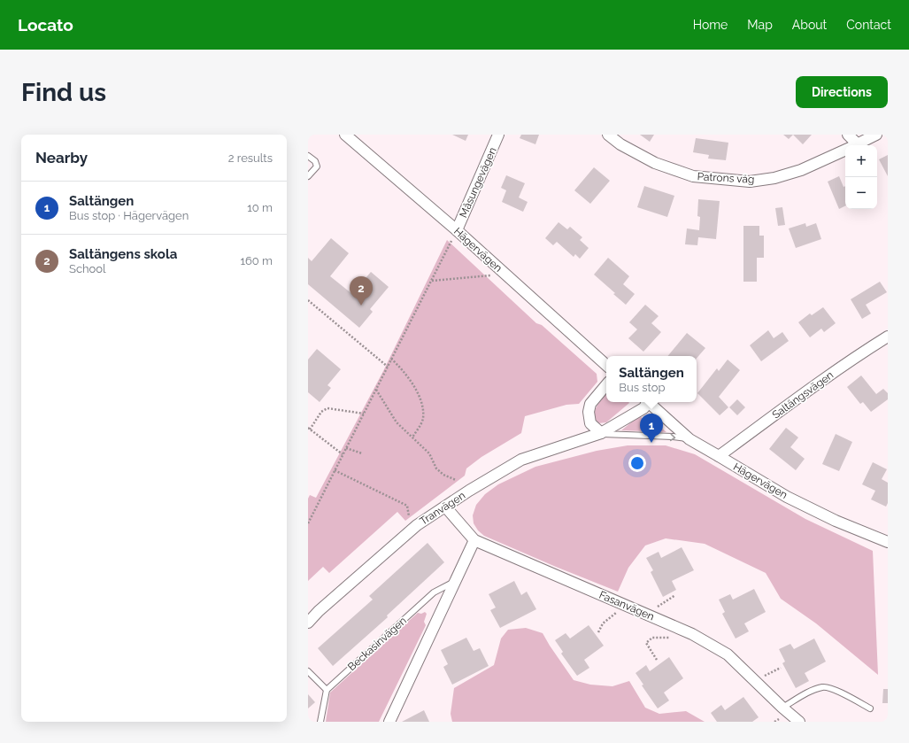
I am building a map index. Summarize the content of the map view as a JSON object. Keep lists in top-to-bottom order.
{
  "streets": {
    "street": [
      "Patrons väg",
      "Måsungevägen",
      "Hägervägen",
      "Saltängsvägen",
      "Tranvägen",
      "Fasanvägen"
    ],
    "lane": ["Beckasinvägen"]
  },
  "crossings": [
    ["Måsungevägen", "Hägervägen"],
    ["Hägervägen", "Saltängsvägen"],
    ["Hägervägen", "Tranvägen"],
    ["Tranvägen", "Fasanvägen"]
  ],
  "page": {
    "header": "Locato",
    "nav": [
      "Home",
      "Map",
      "About",
      "Contact"
    ],
    "buttons": "Directions",
    "title": "Find us",
    "heading": ["Nearby", "2 results"],
    "map_buttons": ["+", "−"],
    "list": [
      {
        "mark": "1",
        "name": "Saltängen",
        "note": "Bus stop · Hägervägen",
        "value": "10 m"
      },
      {
        "mark": "2",
        "name": "Saltängens skola",
        "note": "School",
        "value": "160 m"
      }
    ],
    "pins": ["2", "1"],
    "popup": ["Saltängen", "Bus stop"]
  }
}
